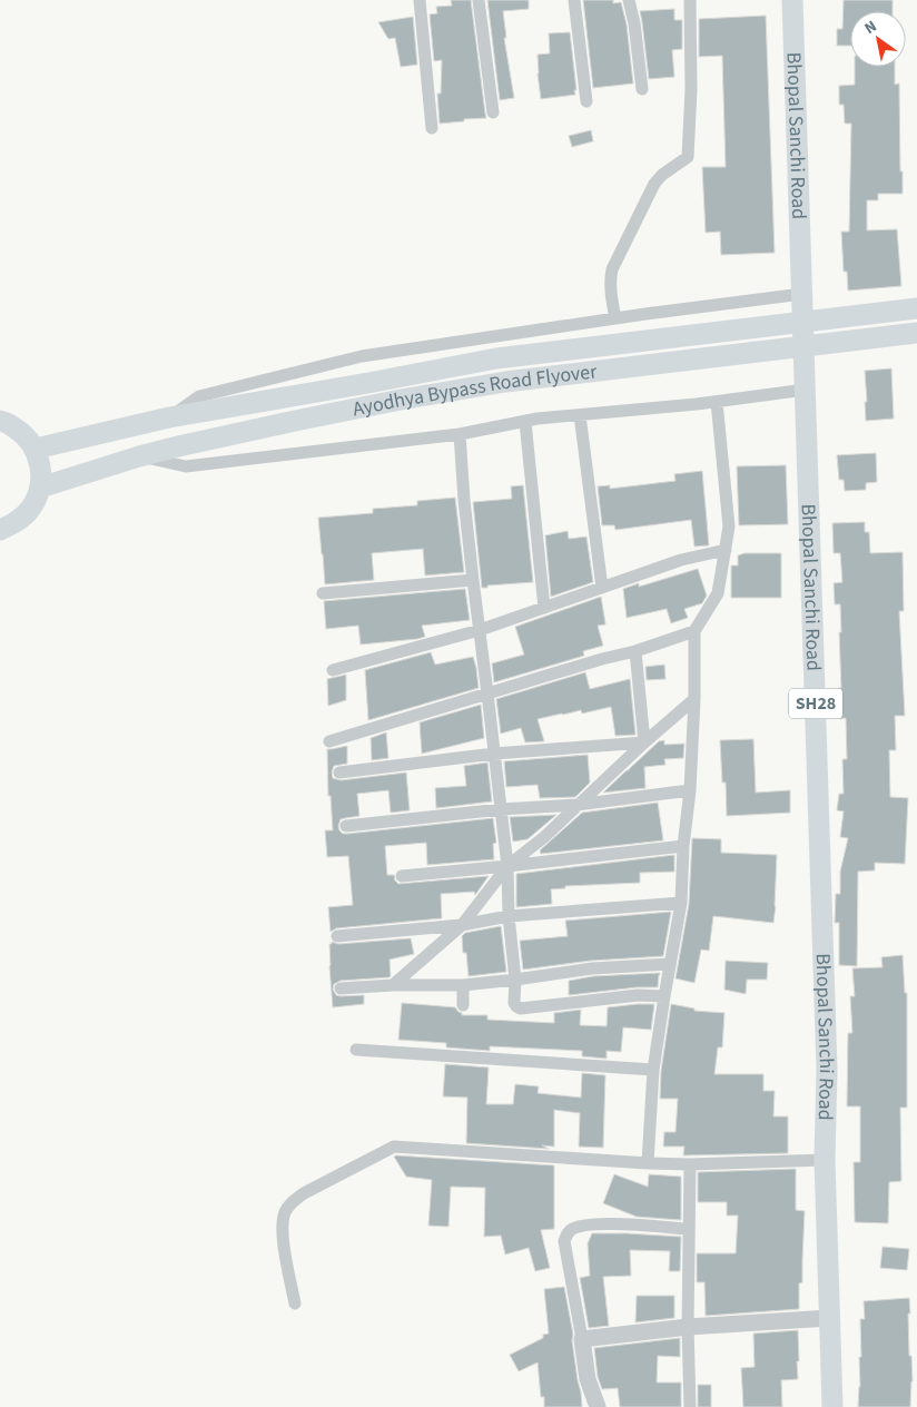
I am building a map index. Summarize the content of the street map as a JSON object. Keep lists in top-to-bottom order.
{
  "streets": {
    "main road": ["Bhopal Sanchi Road", "Ayodhya Bypass Road Flyover", "SH28"]
  },
  "north": "top left"
}
